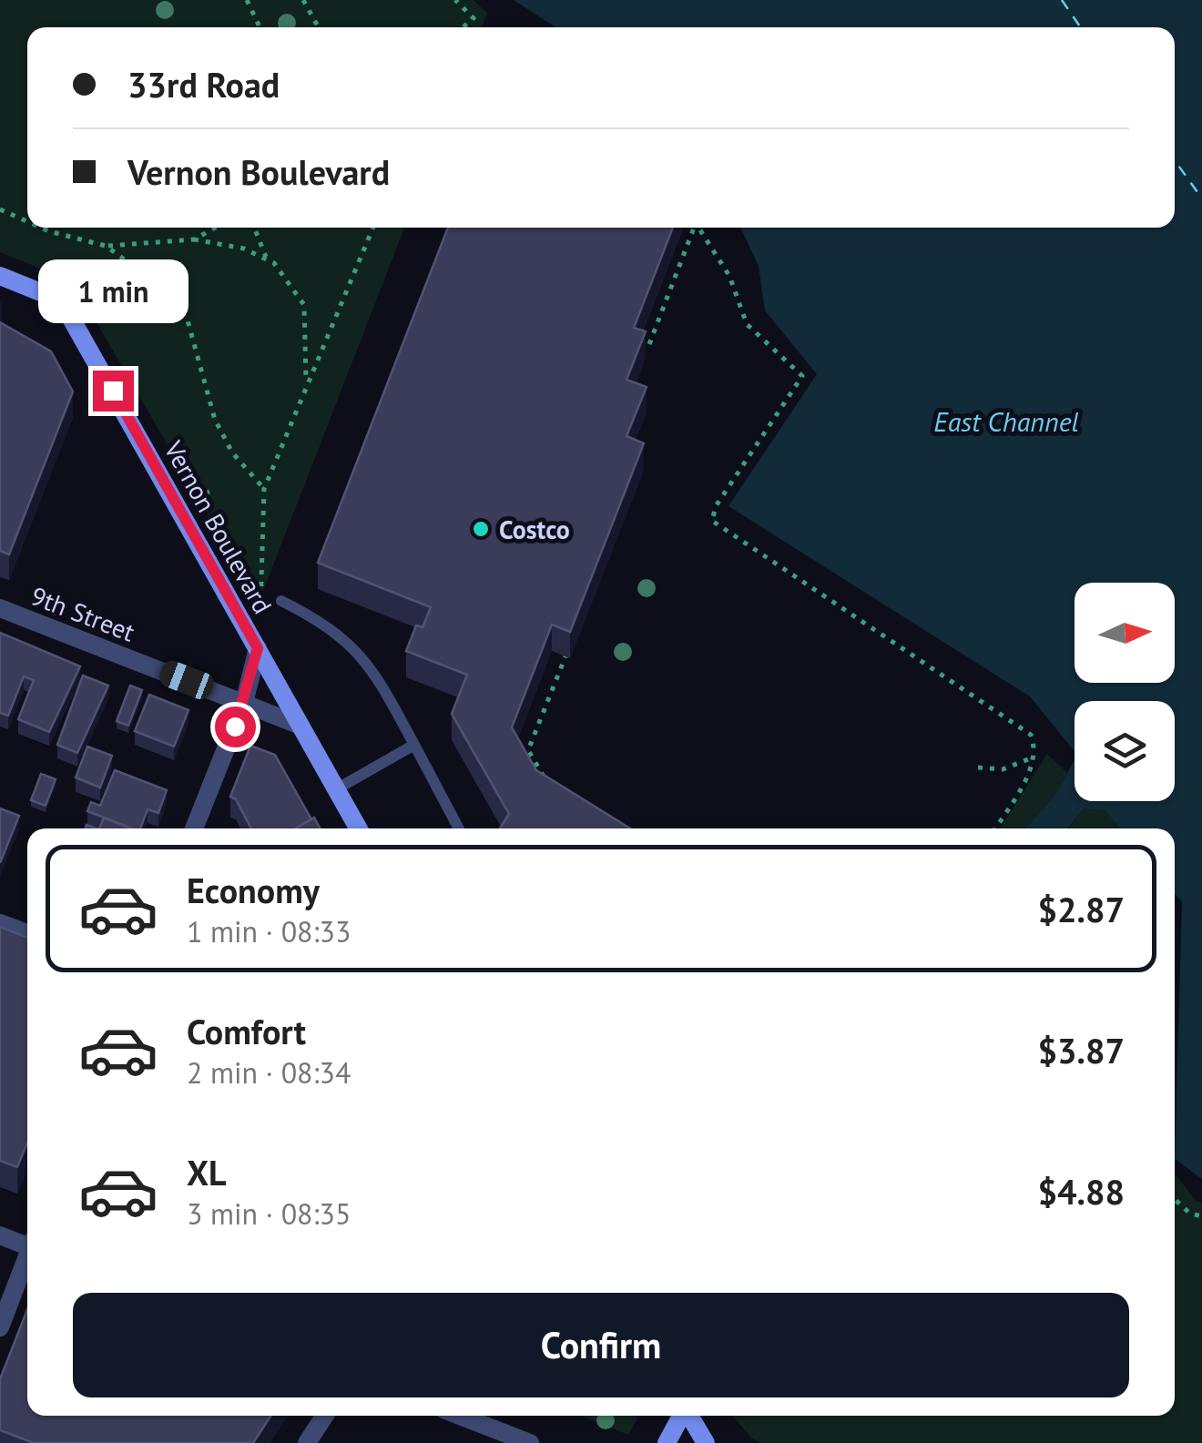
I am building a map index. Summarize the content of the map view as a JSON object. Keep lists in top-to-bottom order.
{
  "streets": {
    "main road": ["Vernon Boulevard"],
    "street": ["9th Street"]
  },
  "crossings": [
    ["Vernon Boulevard", "9th Street"]
  ],
  "water": ["East Channel"],
  "places": ["Costco"],
  "north": "right",
  "page": {
    "banner": ["33rd Road", "Vernon Boulevard"],
    "bubble": "1 min",
    "list": [
      {
        "name": "Economy",
        "note": "1 min · 08:33",
        "value": "$2.87"
      },
      {
        "name": "Comfort",
        "note": "2 min · 08:34",
        "value": "$3.87"
      },
      {
        "name": "XL",
        "note": "3 min · 08:35",
        "value": "$4.88"
      }
    ],
    "buttons": "Confirm"
  }
}
